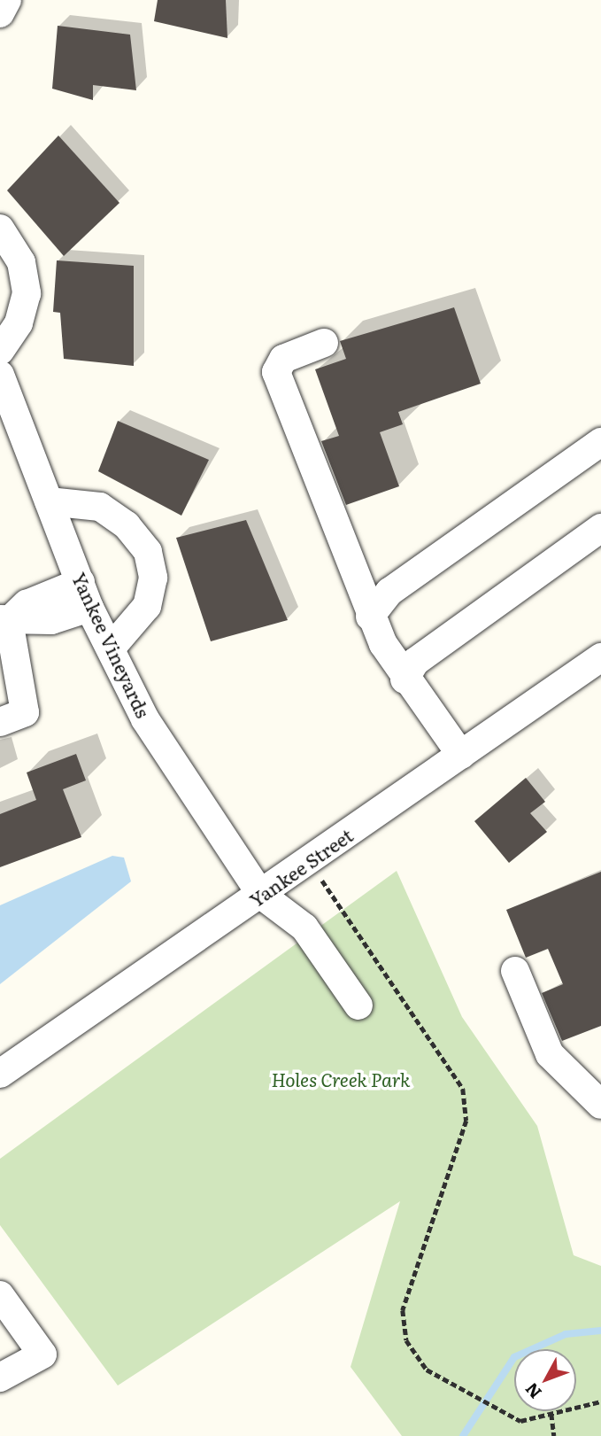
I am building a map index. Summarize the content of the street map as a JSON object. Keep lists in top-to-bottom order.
{
  "streets": {
    "street": ["Yankee Vineyards", "Yankee Street"]
  },
  "crossings": [
    ["Yankee Vineyards", "Yankee Street"]
  ],
  "parks": ["Holes Creek Park"],
  "north": "bottom left"
}
